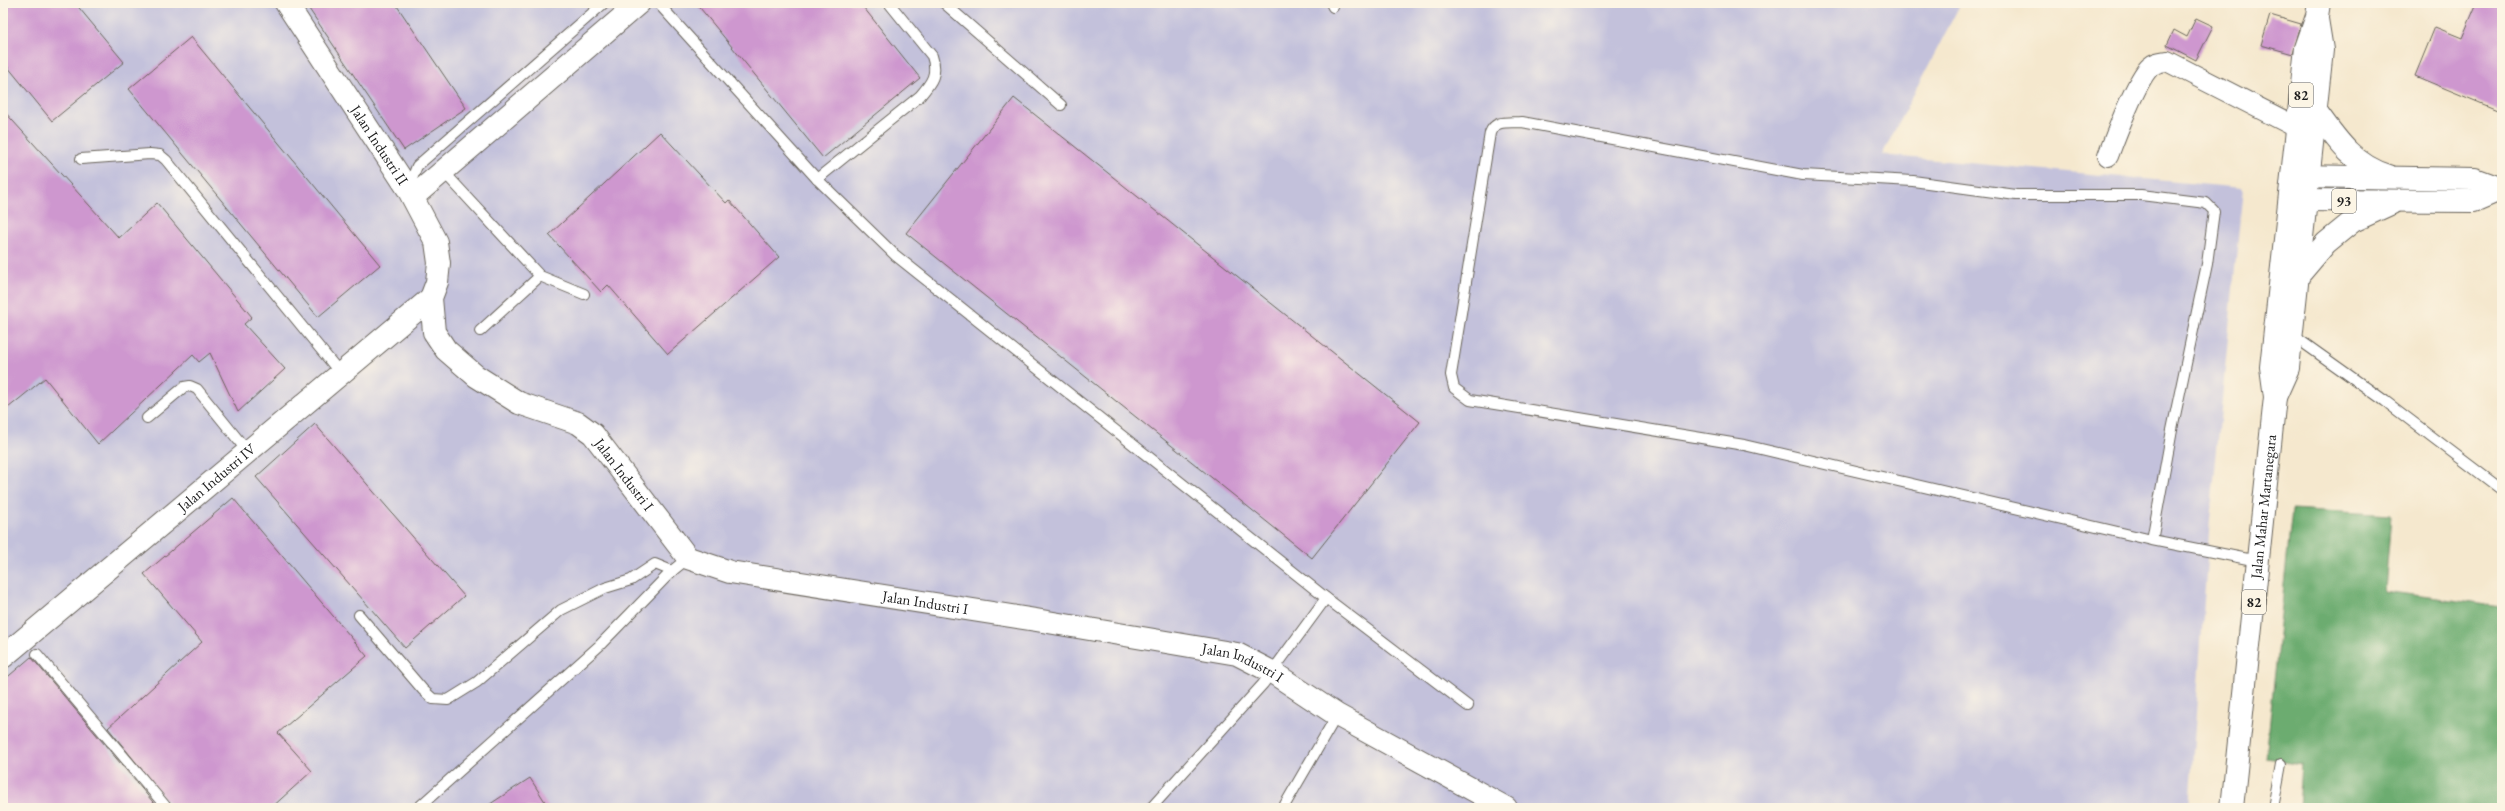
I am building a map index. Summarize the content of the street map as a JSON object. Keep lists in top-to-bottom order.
{
  "streets": {
    "main road": [
      "82",
      "Jalan Industri II",
      "93",
      "Jalan Industri I",
      "Jalan Industri IV",
      "Jalan Mahar Martanegara"
    ]
  },
  "crossings": [
    ["Jalan Industri II", "Jalan Industri I"],
    ["Jalan Industri II", "Jalan Industri IV"],
    ["93", "Jalan Mahar Martanegara"],
    ["Jalan Industri I", "Jalan Industri IV"]
  ]
}
